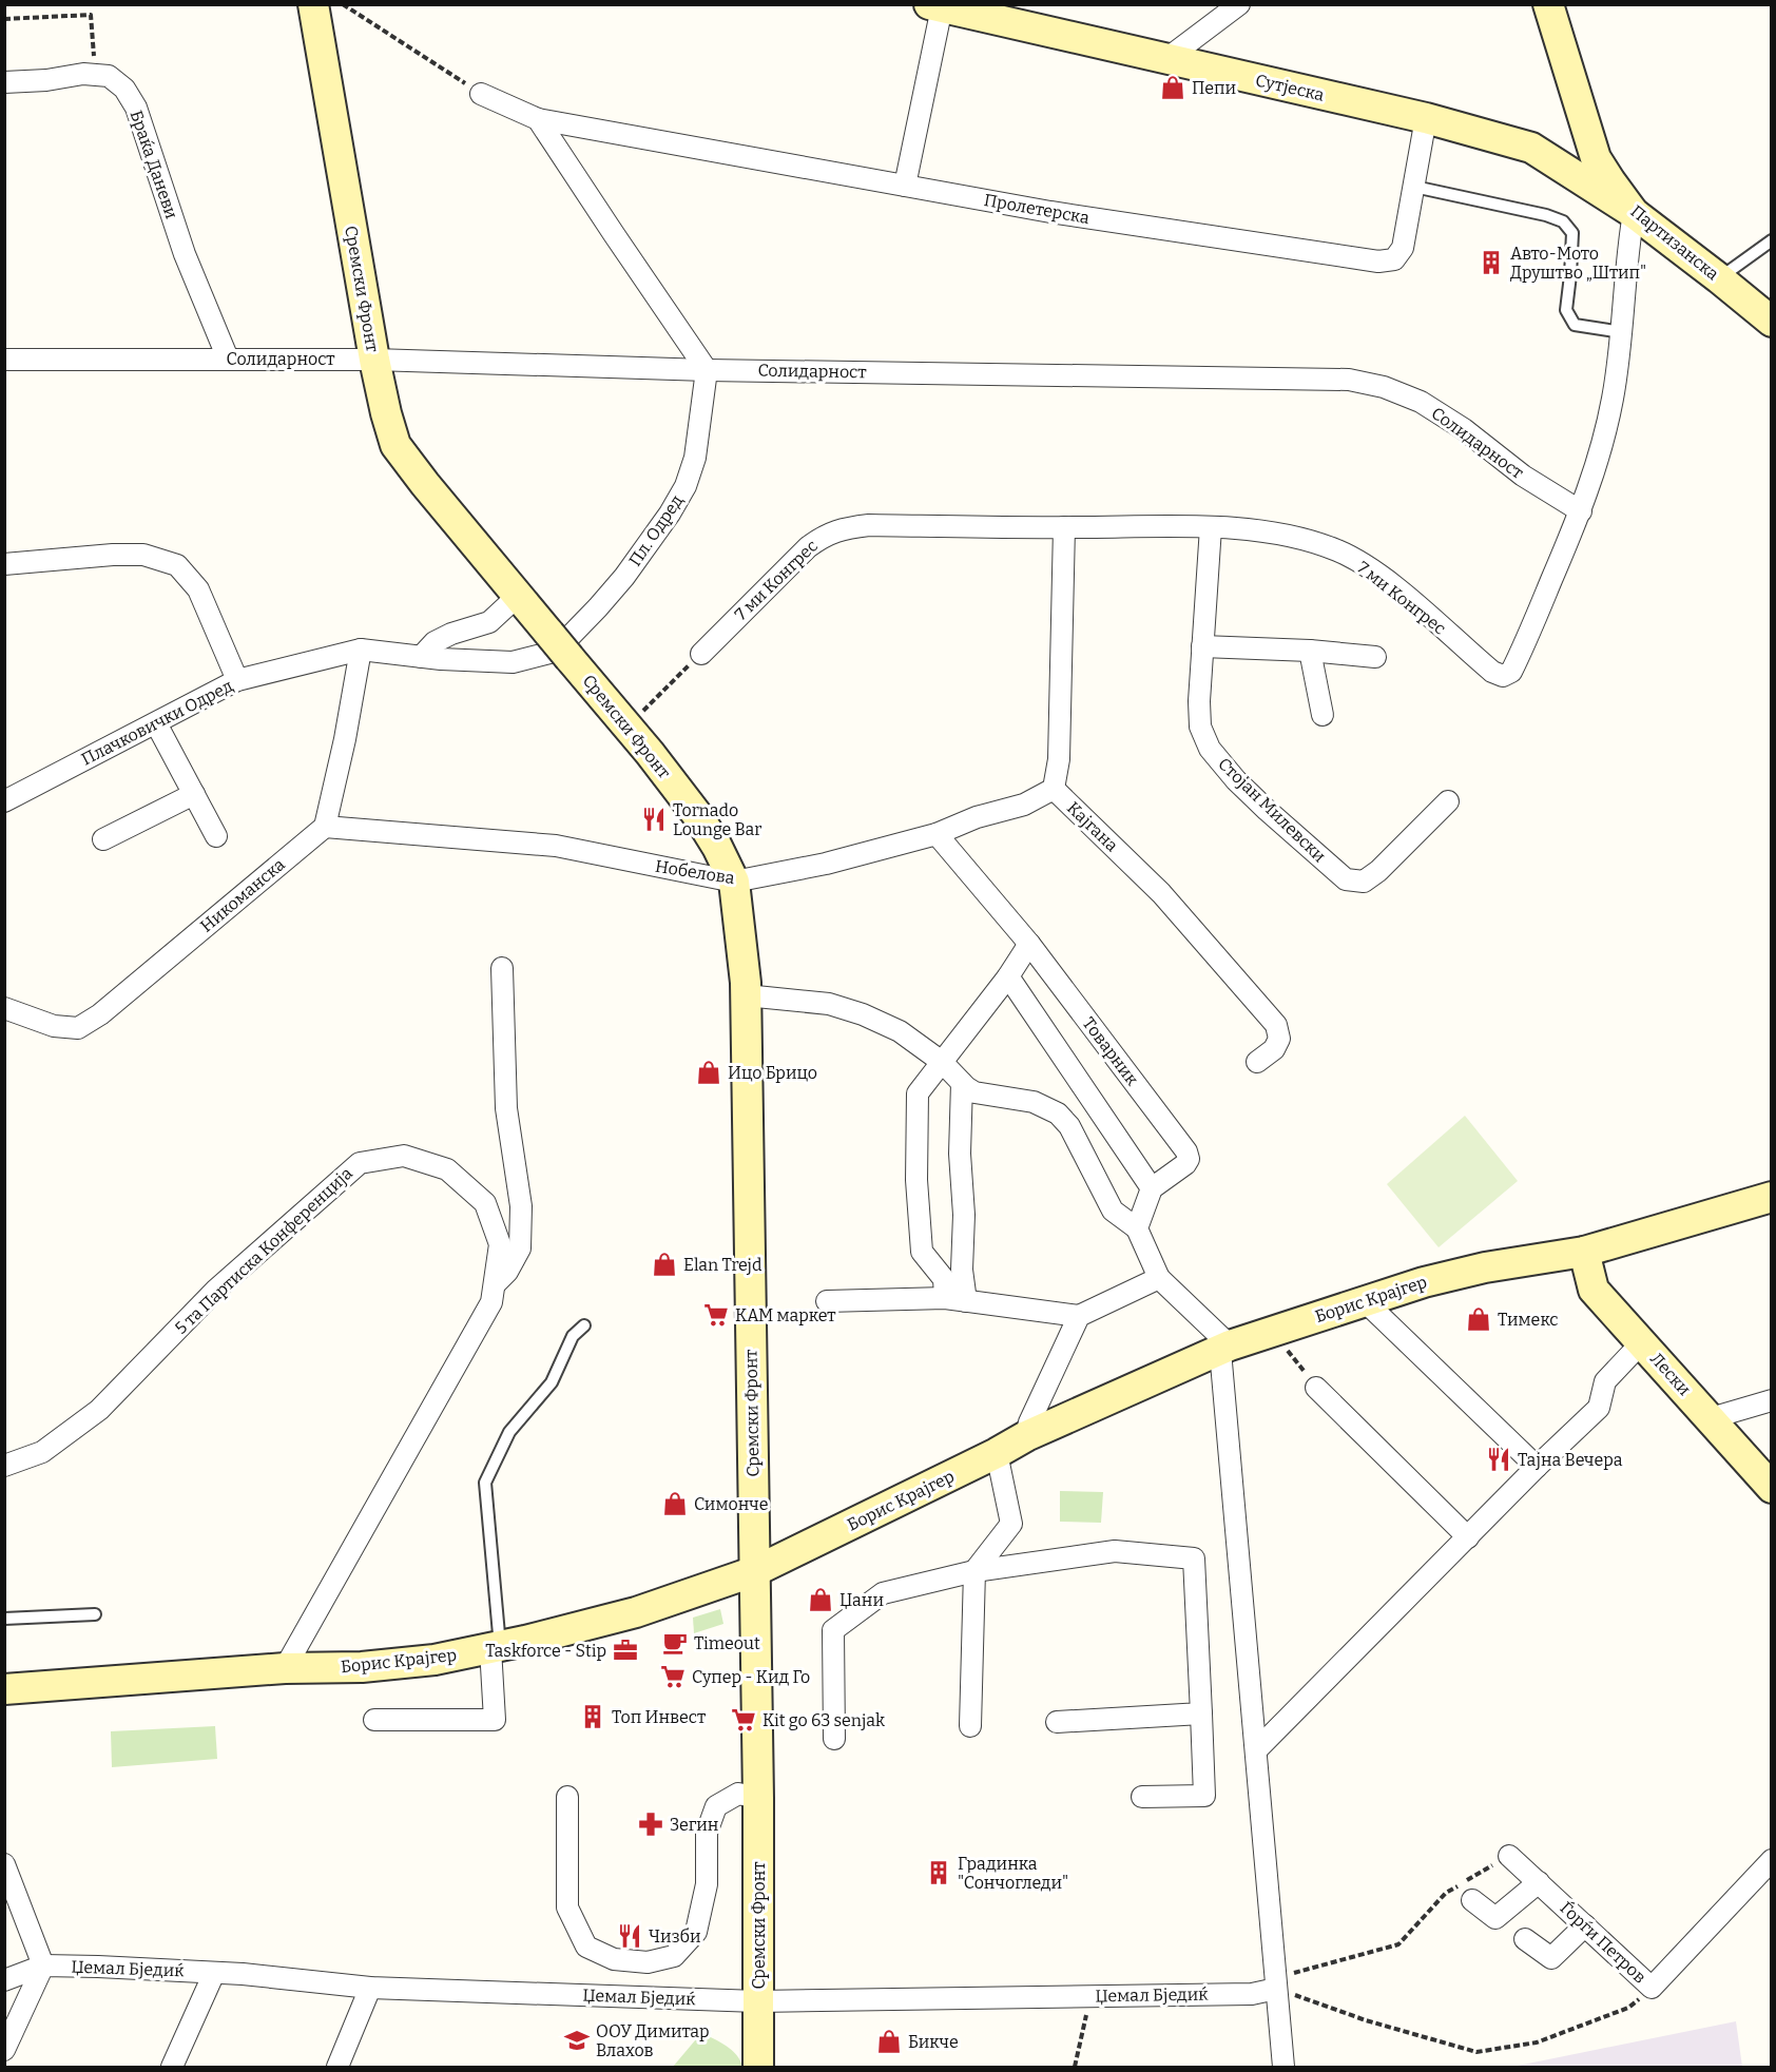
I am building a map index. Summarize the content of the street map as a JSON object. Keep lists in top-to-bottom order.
{
  "streets": {
    "street": [
      "Сутјеска",
      "Браќа Даневи",
      "Пролетерска",
      "Партизанска",
      "Сремски Фронт",
      "Солидарност",
      "Пл. Одред",
      "7 ми Конгрес",
      "Плачковички Одред",
      "Стојан Милевски",
      "Кајгана",
      "Нобелова",
      "Никоманска",
      "Товарник",
      "5 та Партиска Конференција",
      "Борис Крајгер",
      "Лески",
      "Ѓорѓи Петров",
      "Џемал Бједиќ"
    ]
  },
  "crossings": [
    ["Сутјеска", "Пролетерска"],
    ["Сутјеска", "Партизанска"],
    ["Сутјеска", "7 ми Конгрес"],
    ["Браќа Даневи", "Солидарност"],
    ["Партизанска", "7 ми Конгрес"],
    ["Сремски Фронт", "Солидарност"],
    ["Сремски Фронт", "Нобелова"],
    ["Сремски Фронт", "Борис Крајгер"],
    ["Сремски Фронт", "Џемал Бједиќ"],
    ["Солидарност", "Пл. Одред"],
    ["Солидарност", "7 ми Конгрес"],
    ["Пл. Одред", "Плачковички Одред"],
    ["7 ми Конгрес", "Стојан Милевски"],
    ["7 ми Конгрес", "Кајгана"],
    ["Кајгана", "Нобелова"],
    ["Нобелова", "Никоманска"],
    ["Нобелова", "Товарник"],
    ["5 та Партиска Конференција", "Борис Крајгер"],
    ["Борис Крајгер", "Лески"]
  ],
  "places": {
    "shop": [
      "Пепи",
      "Ицо Брицо",
      "Elan Trejd",
      "Тимекс",
      "Симонче",
      "Џани",
      "Бикче"
    ],
    "building": ["Авто-Мото Друштво „Штип\"", "Топ Инвест", "Градинка \"Сончогледи\""],
    "restaurant": ["Tornado Lounge Bar", "Тајна Вечера", "Чизби"],
    "supermarket": ["КАМ маркет", "Супер - Кид Го", "Kit go 63 senjak"],
    "cafe": ["Timeout"],
    "office": ["Taskforce - Stip"],
    "pharmacy": ["Зегин"],
    "school or university": ["ООУ Димитар Влахов"]
  }
}
